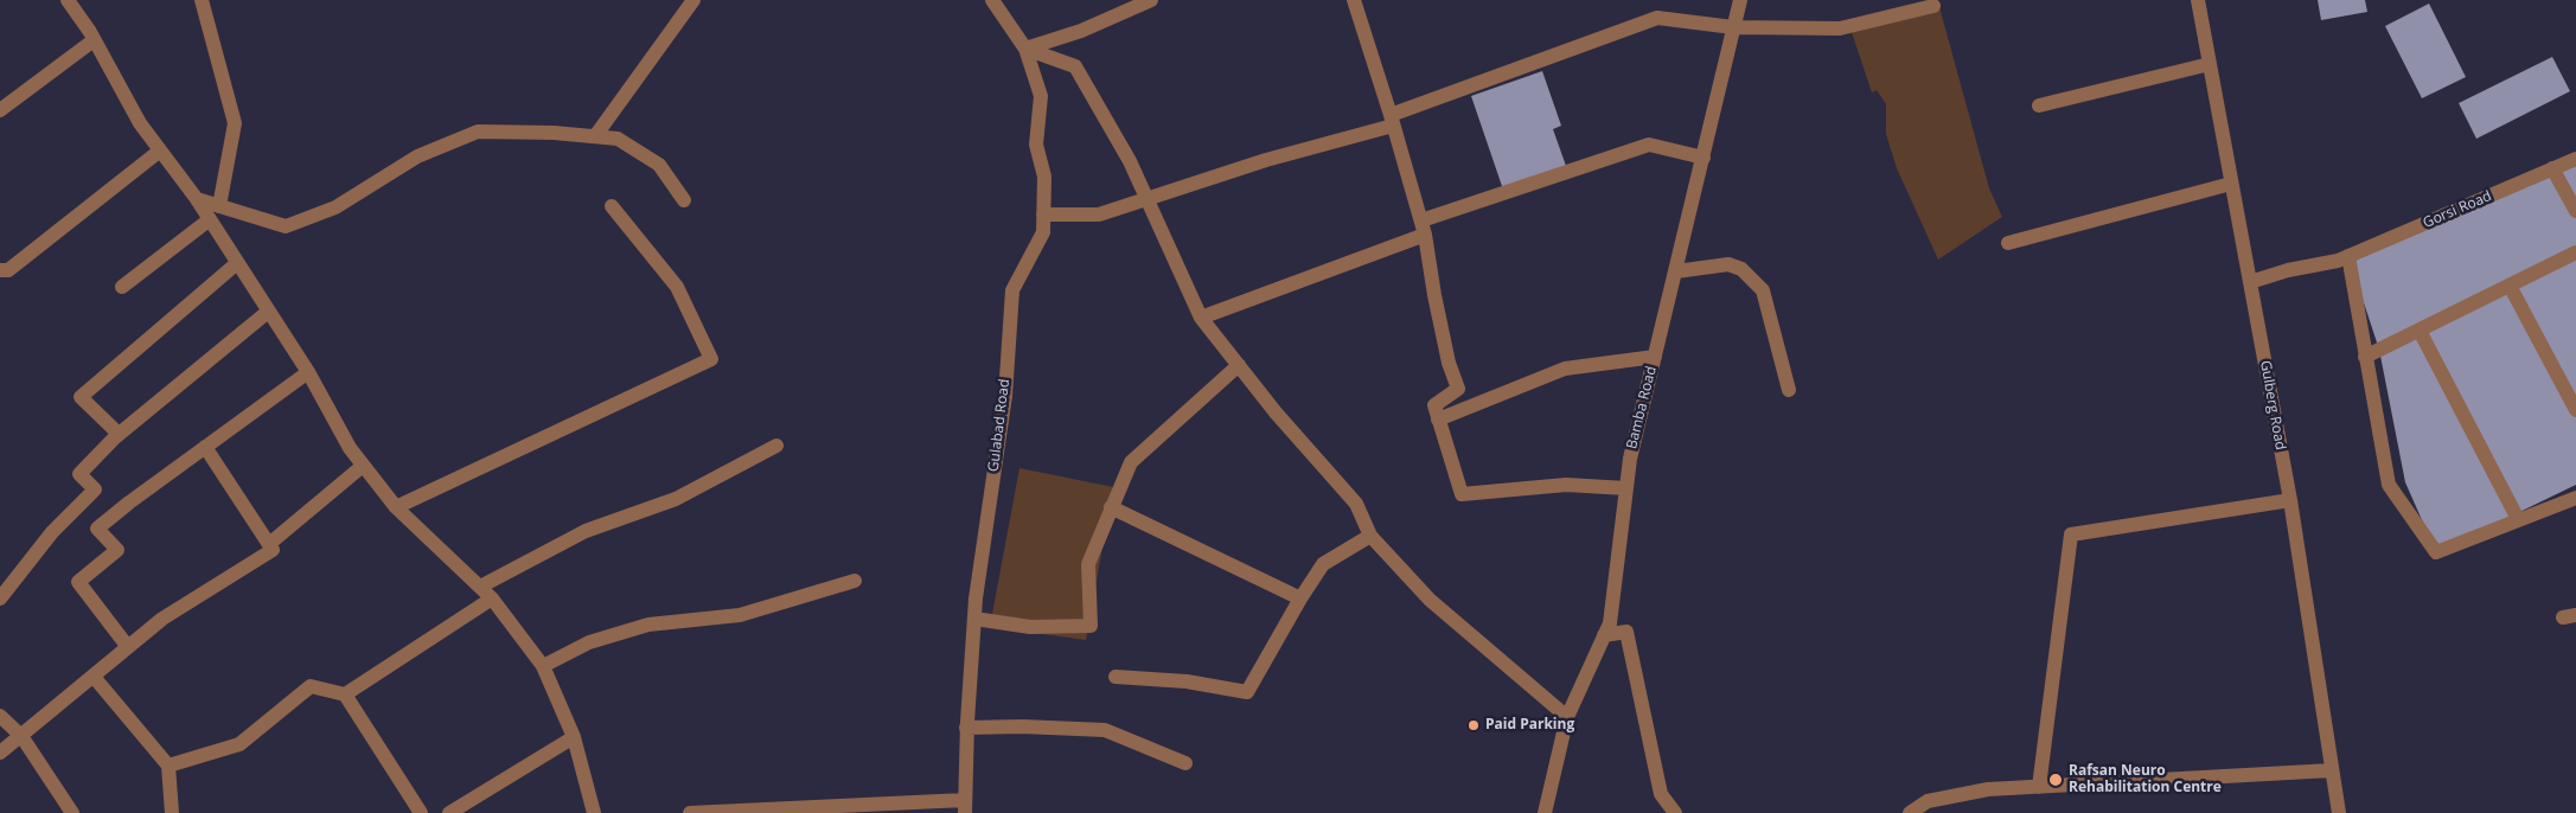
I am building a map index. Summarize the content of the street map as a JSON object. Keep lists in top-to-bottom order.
{
  "streets": {
    "street": [
      "Gorsi Road",
      "Gulberg Road",
      "Bamba Road",
      "Gulabad Road"
    ]
  },
  "crossings": [
    ["Gorsi Road", "Gulberg Road"]
  ],
  "places": ["Paid Parking", "Rafsan Neuro Rehabilitation Centre"]
}
